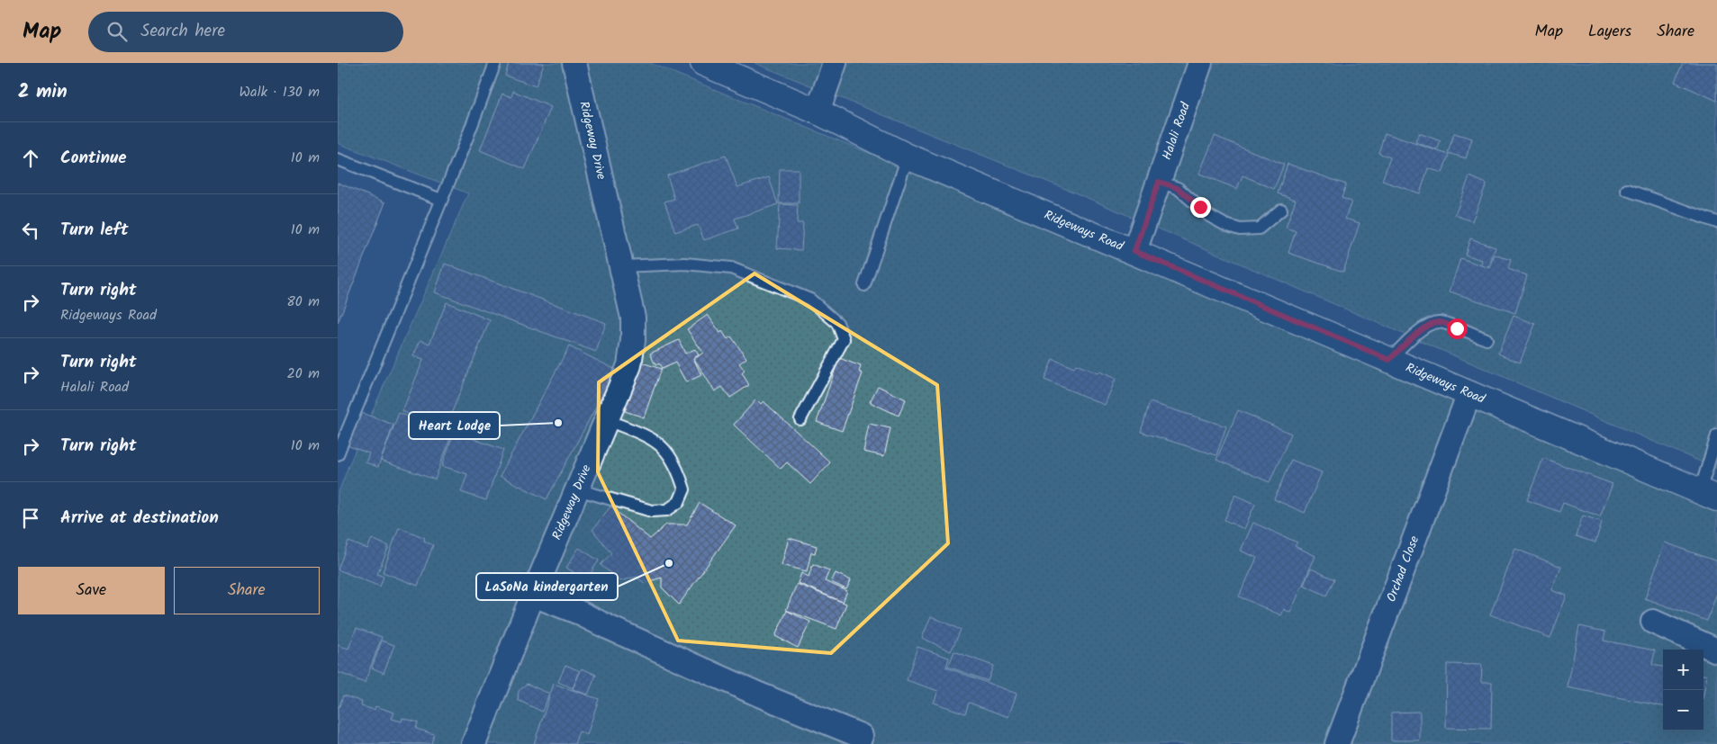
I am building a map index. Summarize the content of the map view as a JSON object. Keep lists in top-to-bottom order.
{
  "streets": {
    "street": [
      "Halali Road",
      "Ridgeway Drive",
      "Ridgeways Road",
      "Orchad Close"
    ]
  },
  "crossings": [
    ["Halali Road", "Ridgeways Road"],
    ["Ridgeways Road", "Orchad Close"]
  ],
  "places": ["Heart Lodge", "LaSoNa kindergarten"],
  "page": {
    "header": "Map",
    "search": "Search here",
    "nav": ["Map", "Layers", "Share"],
    "heading": ["2 min", "Walk · 130 m"],
    "list": [
      ["Continue", "10 m"],
      ["Turn left", "10 m"],
      ["Turn right", "Ridgeways Road", "80 m"],
      ["Turn right", "Halali Road", "20 m"],
      ["Turn right", "10 m"],
      "Arrive at destination"
    ],
    "buttons": ["Save", "Share"],
    "map_buttons": ["+", "−"]
  }
}
